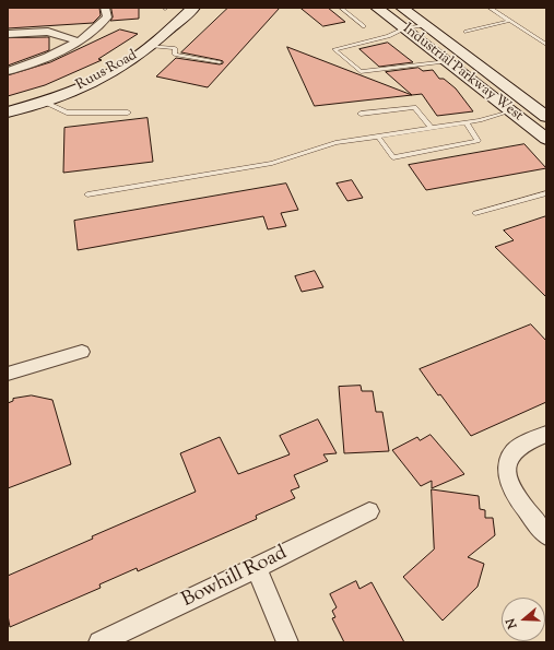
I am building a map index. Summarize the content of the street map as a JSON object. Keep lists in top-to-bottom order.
{
  "streets": {
    "main road": ["Ruus Road", "Industrial Parkway West"],
    "street": ["Bowhill Road"]
  },
  "north": "left"
}
